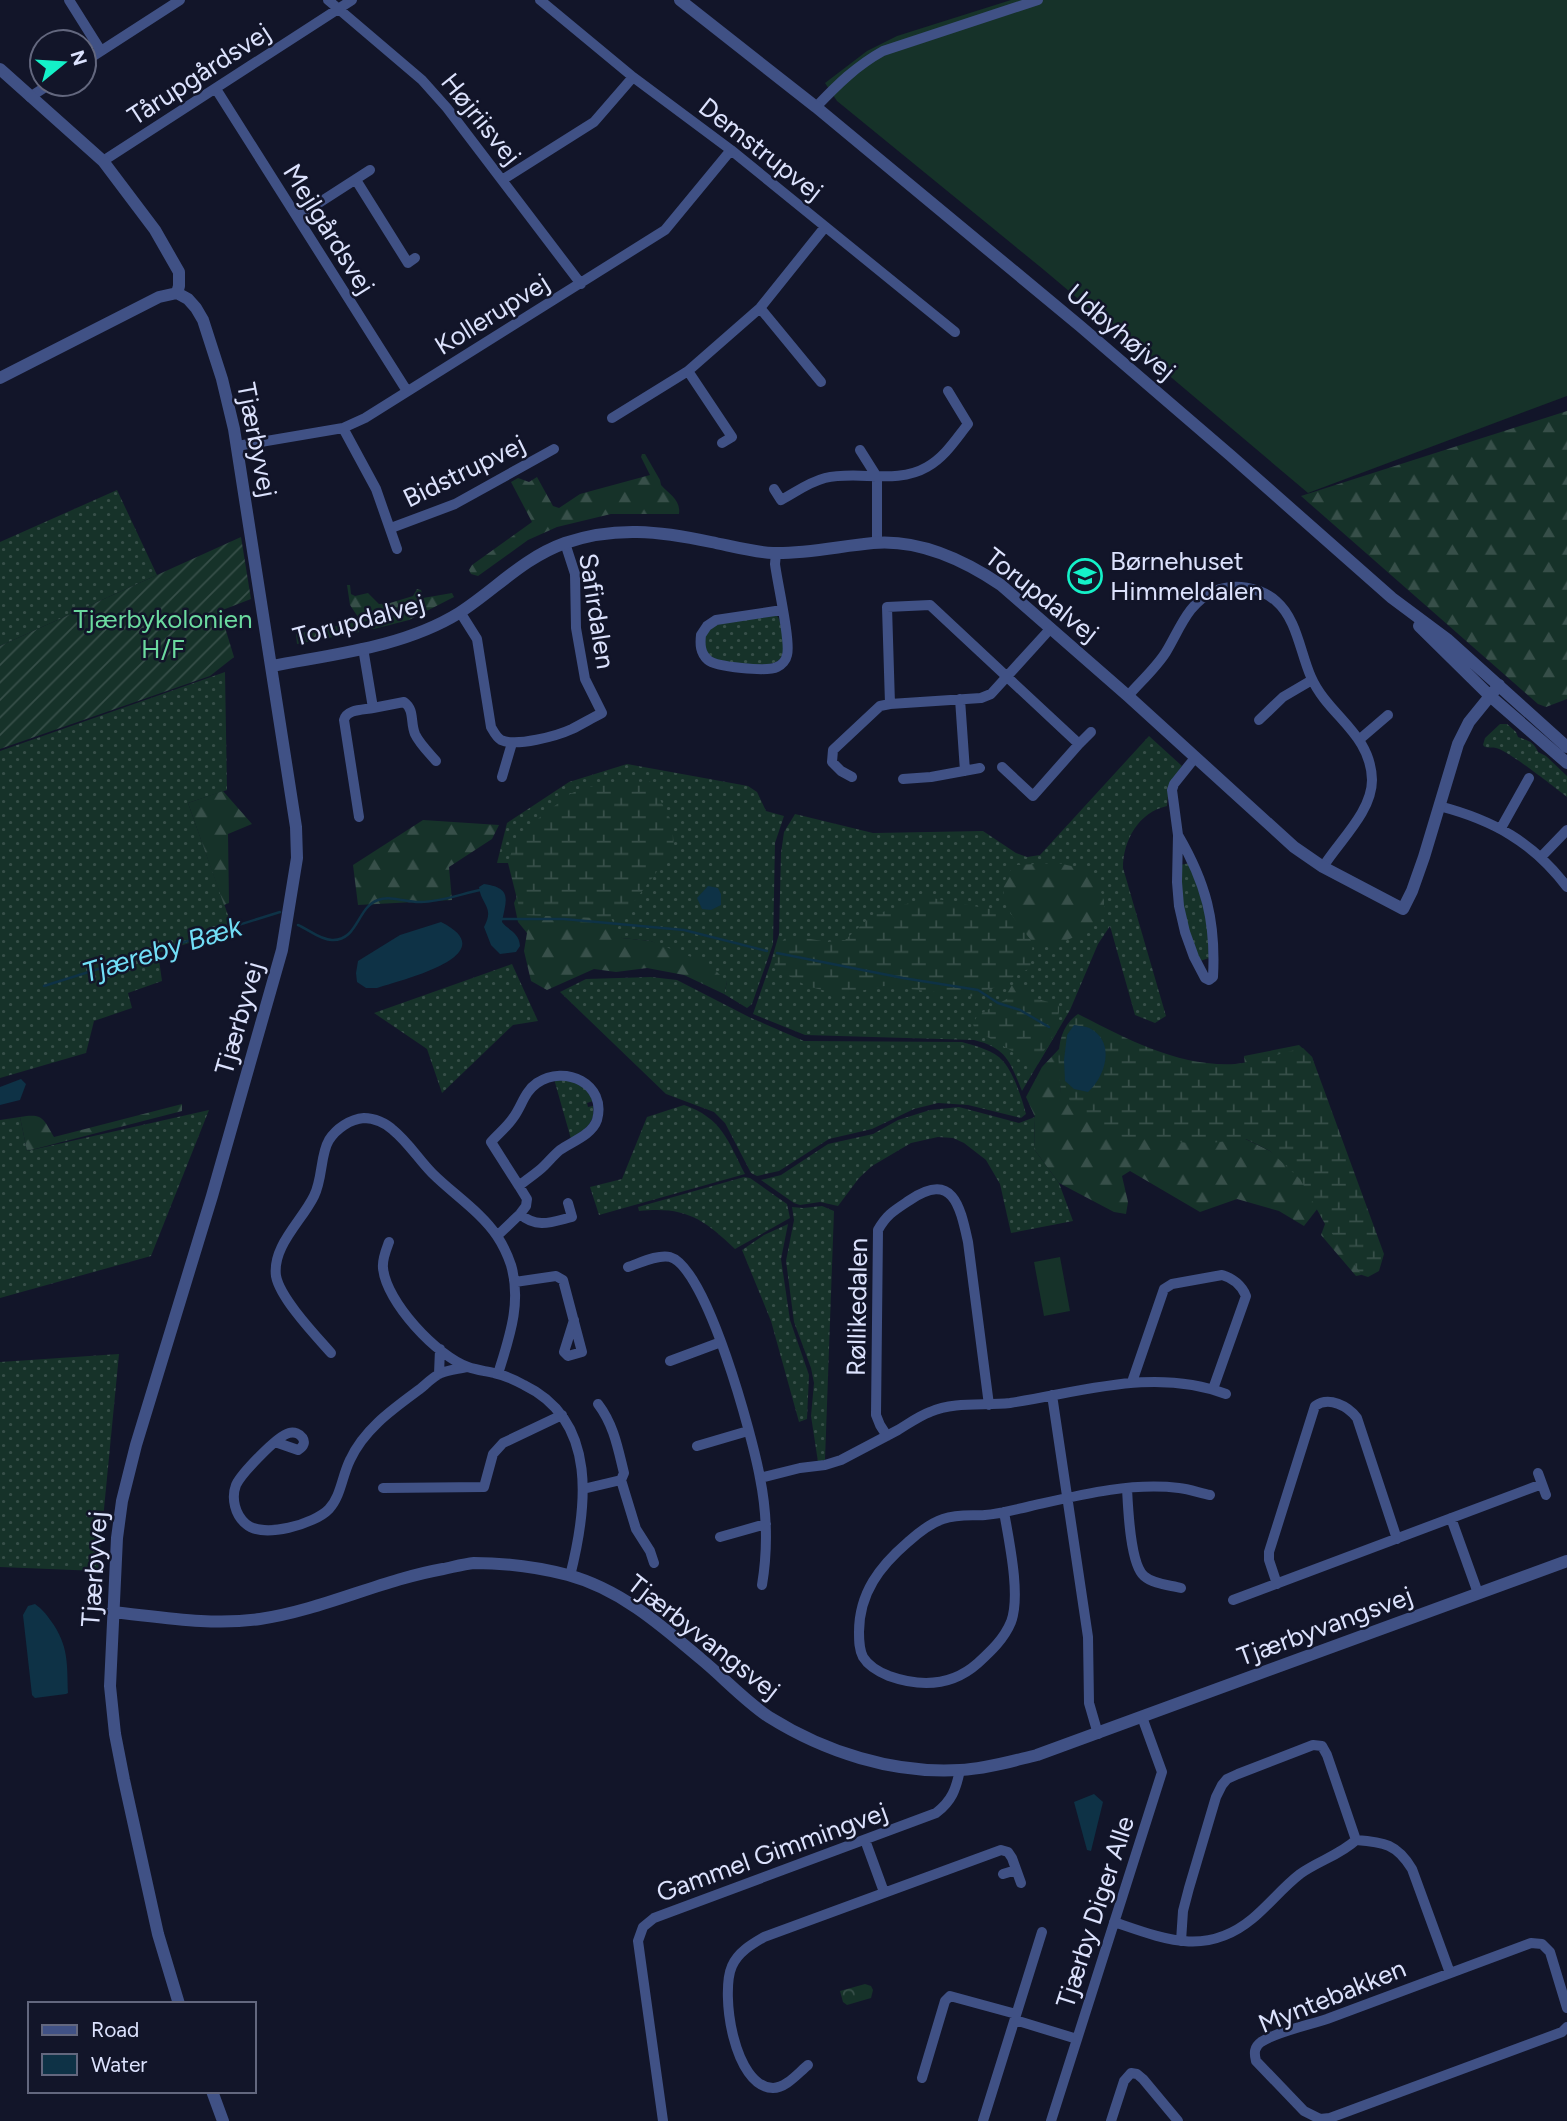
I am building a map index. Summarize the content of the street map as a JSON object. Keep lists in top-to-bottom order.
{
  "streets": {
    "street": [
      "Tårupgårdsvej",
      "Højriisvej",
      "Demstrupvej",
      "Mejlgårdsvej",
      "Kollerupvej",
      "Udbyhøjvej",
      "Tjærbyvej",
      "Bidstrupvej",
      "Torupdalvej",
      "Safirdalen",
      "Røllikedalen",
      "Tjærbyvangsvej",
      "Gammel Gimmingvej",
      "Tjærby Diger Alle",
      "Myntebakken"
    ]
  },
  "crossings": [
    ["Tårupgårdsvej", "Højriisvej"],
    ["Tårupgårdsvej", "Mejlgårdsvej"],
    ["Højriisvej", "Kollerupvej"],
    ["Demstrupvej", "Kollerupvej"],
    ["Mejlgårdsvej", "Kollerupvej"],
    ["Kollerupvej", "Tjærbyvej"],
    ["Kollerupvej", "Bidstrupvej"],
    ["Udbyhøjvej", "Torupdalvej"],
    ["Tjærbyvej", "Torupdalvej"],
    ["Tjærbyvej", "Tjærbyvangsvej"],
    ["Torupdalvej", "Safirdalen"],
    ["Tjærbyvangsvej", "Gammel Gimmingvej"],
    ["Tjærbyvangsvej", "Tjærby Diger Alle"]
  ],
  "water": ["Tjæreby Bæk"],
  "parks": ["Tjærbykolonien H/F"],
  "places": {
    "school or university": ["Børnehuset Himmeldalen"]
  },
  "legend": ["Road", "Water"],
  "north": "right"
}
